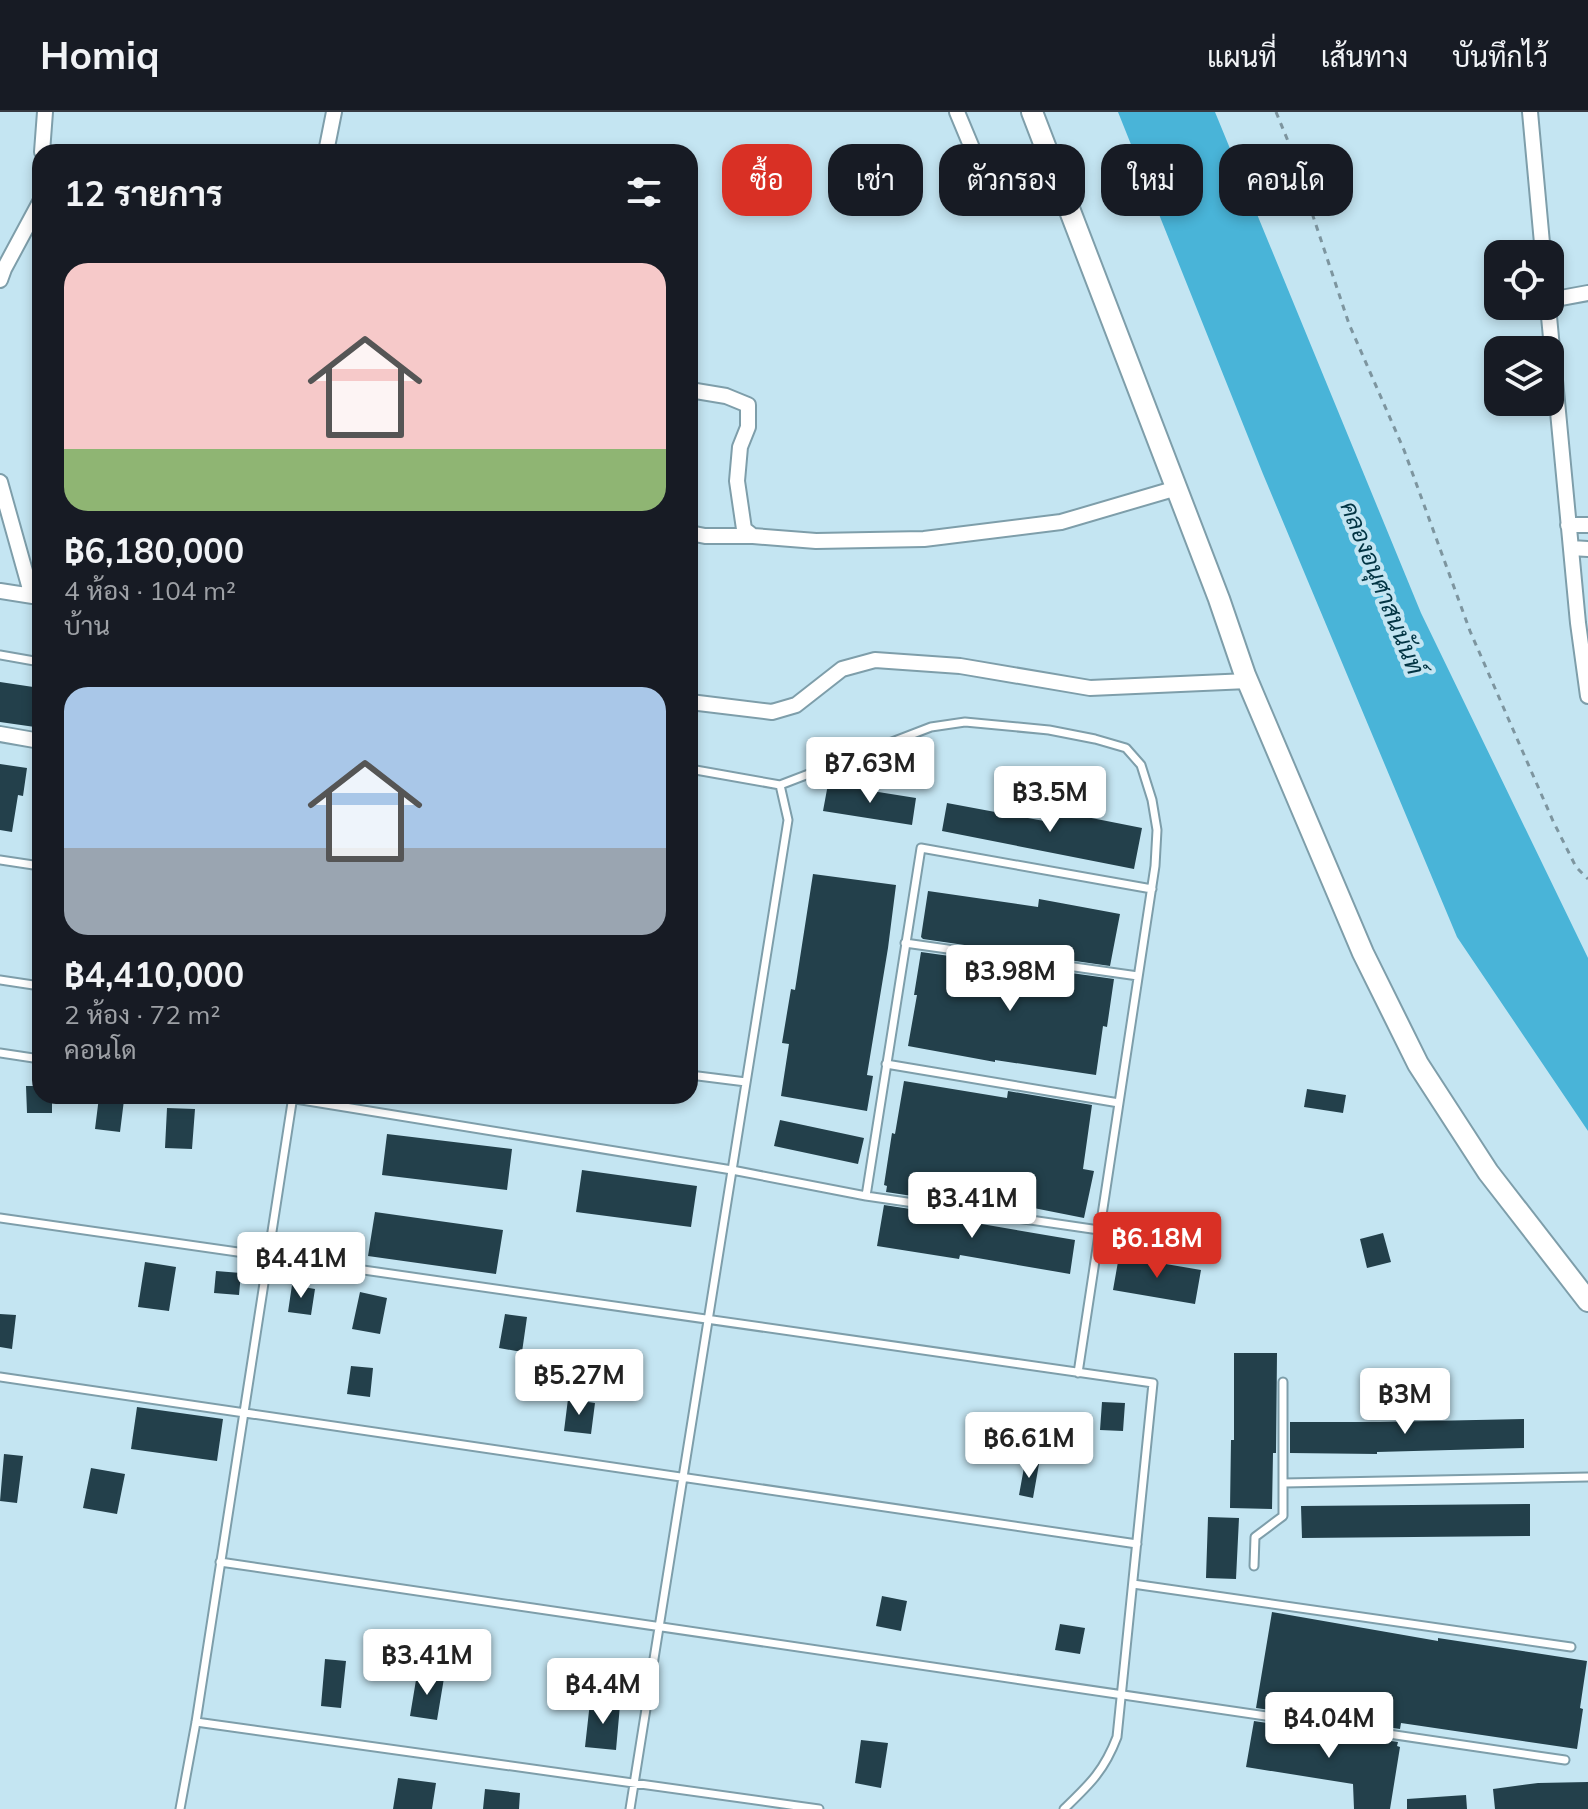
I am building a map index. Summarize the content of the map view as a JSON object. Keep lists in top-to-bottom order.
{
  "water": ["คลองอนุศาสนนันท์"],
  "page": {
    "header": "Homiq",
    "nav": ["แผนที่", "เส้นทาง", "บันทึกไว้"],
    "chip": [
      "ซื้อ",
      "เช่า",
      "ตัวกรอง",
      "ใหม่",
      "คอนโด"
    ],
    "heading": "12 รายการ",
    "list": [
      {
        "name": "฿6,180,000",
        "note": "4 ห้อง · 104 m² · บ้าน"
      },
      {
        "name": "฿4,410,000",
        "note": "2 ห้อง · 72 m² · คอนโด"
      }
    ],
    "price": [
      "฿7.63M",
      "฿3.5M",
      "฿3.98M",
      "฿3.41M",
      "฿6.18M",
      "฿4.41M",
      "฿5.27M",
      "฿3M",
      "฿6.61M",
      "฿3.41M",
      "฿4.4M",
      "฿4.04M"
    ]
  }
}
